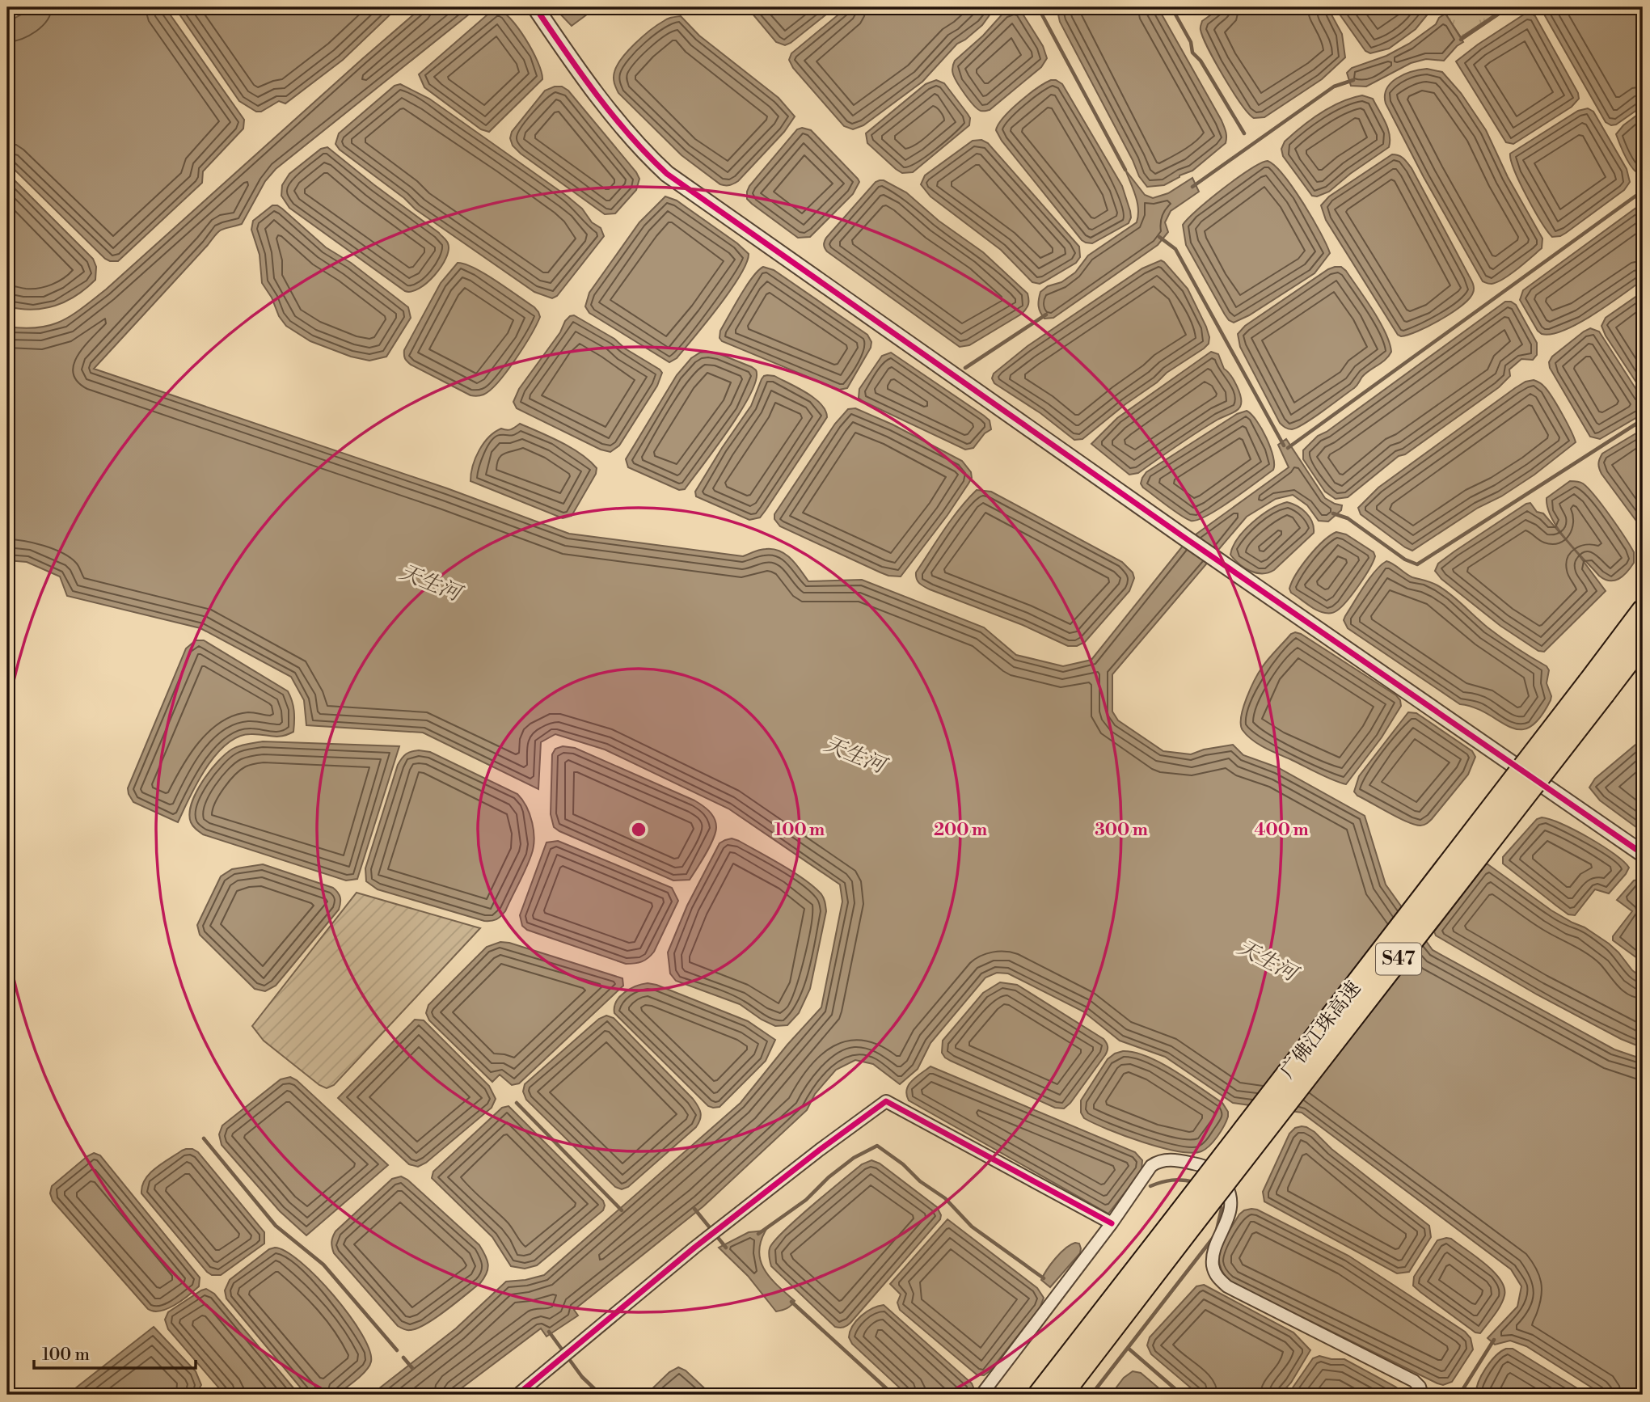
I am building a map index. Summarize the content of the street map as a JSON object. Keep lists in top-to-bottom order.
{
  "streets": {
    "highway": ["S47", "广佛江珠高速"]
  },
  "water": ["天生河"],
  "scale_bar": "100 m",
  "rings": [
    "100 m",
    "200 m",
    "300 m",
    "400 m"
  ]
}
